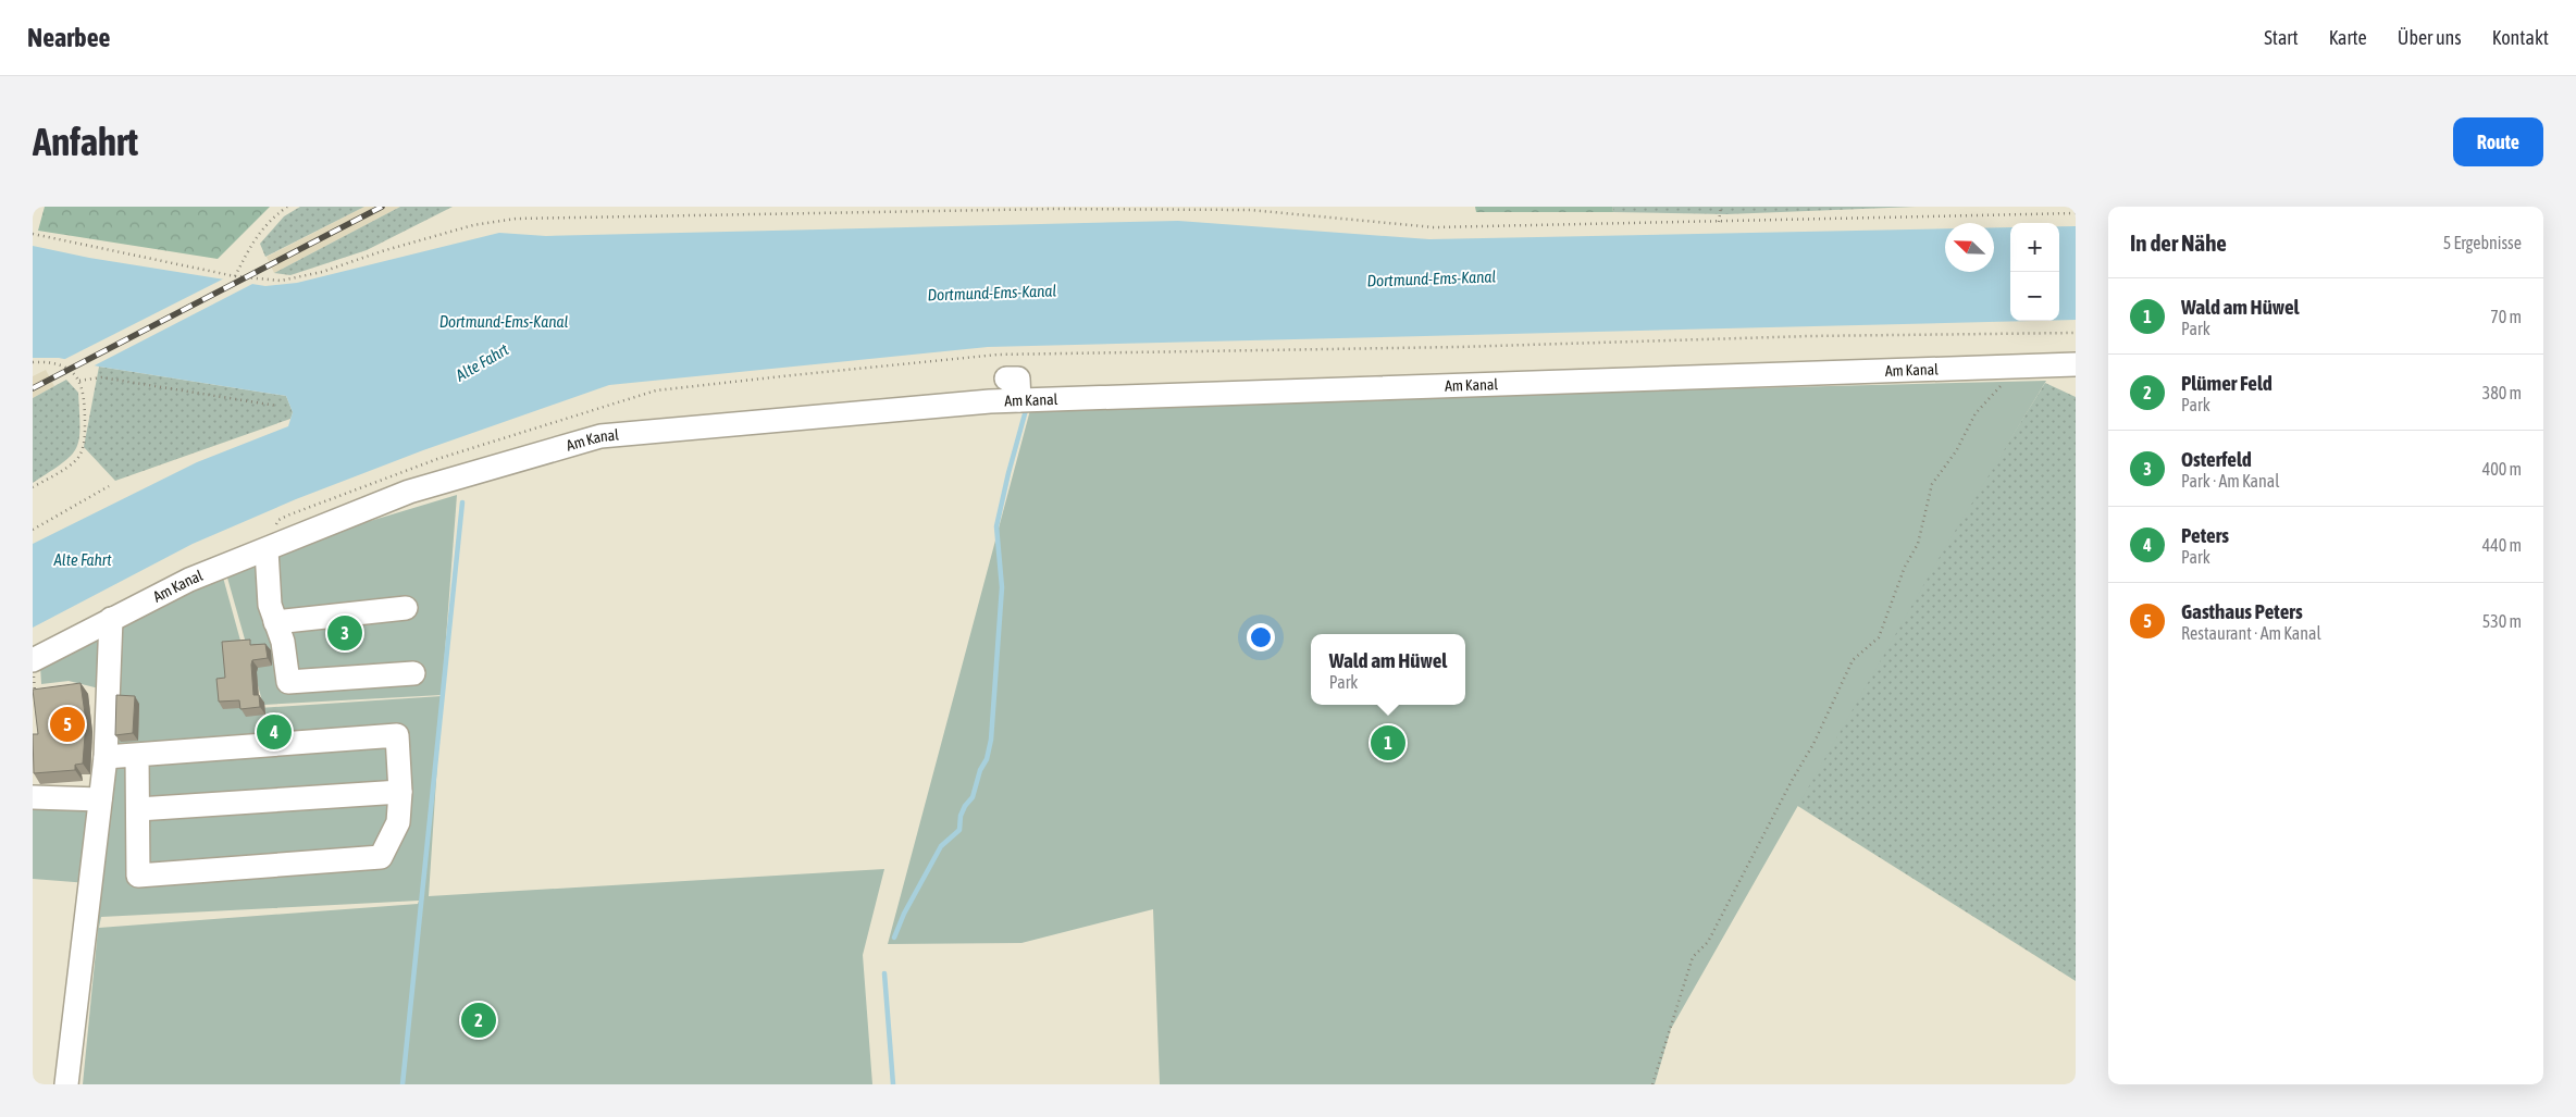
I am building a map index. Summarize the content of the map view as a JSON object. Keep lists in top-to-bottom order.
{
  "streets": {
    "street": ["Am Kanal"]
  },
  "water": ["Dortmund-Ems-Kanal", "Alte Fahrt"],
  "north": "top left",
  "page": {
    "header": "Nearbee",
    "nav": [
      "Start",
      "Karte",
      "Über uns",
      "Kontakt"
    ],
    "buttons": "Route",
    "title": "Anfahrt",
    "heading": ["In der Nähe", "5 Ergebnisse"],
    "map_buttons": ["+", "−"],
    "list": [
      {
        "mark": "1",
        "name": "Wald am Hüwel",
        "note": "Park",
        "value": "70 m"
      },
      {
        "mark": "2",
        "name": "Plümer Feld",
        "note": "Park",
        "value": "380 m"
      },
      {
        "mark": "3",
        "name": "Osterfeld",
        "note": "Park · Am Kanal",
        "value": "400 m"
      },
      {
        "mark": "4",
        "name": "Peters",
        "note": "Park",
        "value": "440 m"
      },
      {
        "mark": "5",
        "name": "Gasthaus Peters",
        "note": "Restaurant · Am Kanal",
        "value": "530 m"
      }
    ],
    "pins": [
      "3",
      "5",
      "4",
      "1",
      "2"
    ],
    "popup": ["Wald am Hüwel", "Park"]
  }
}
